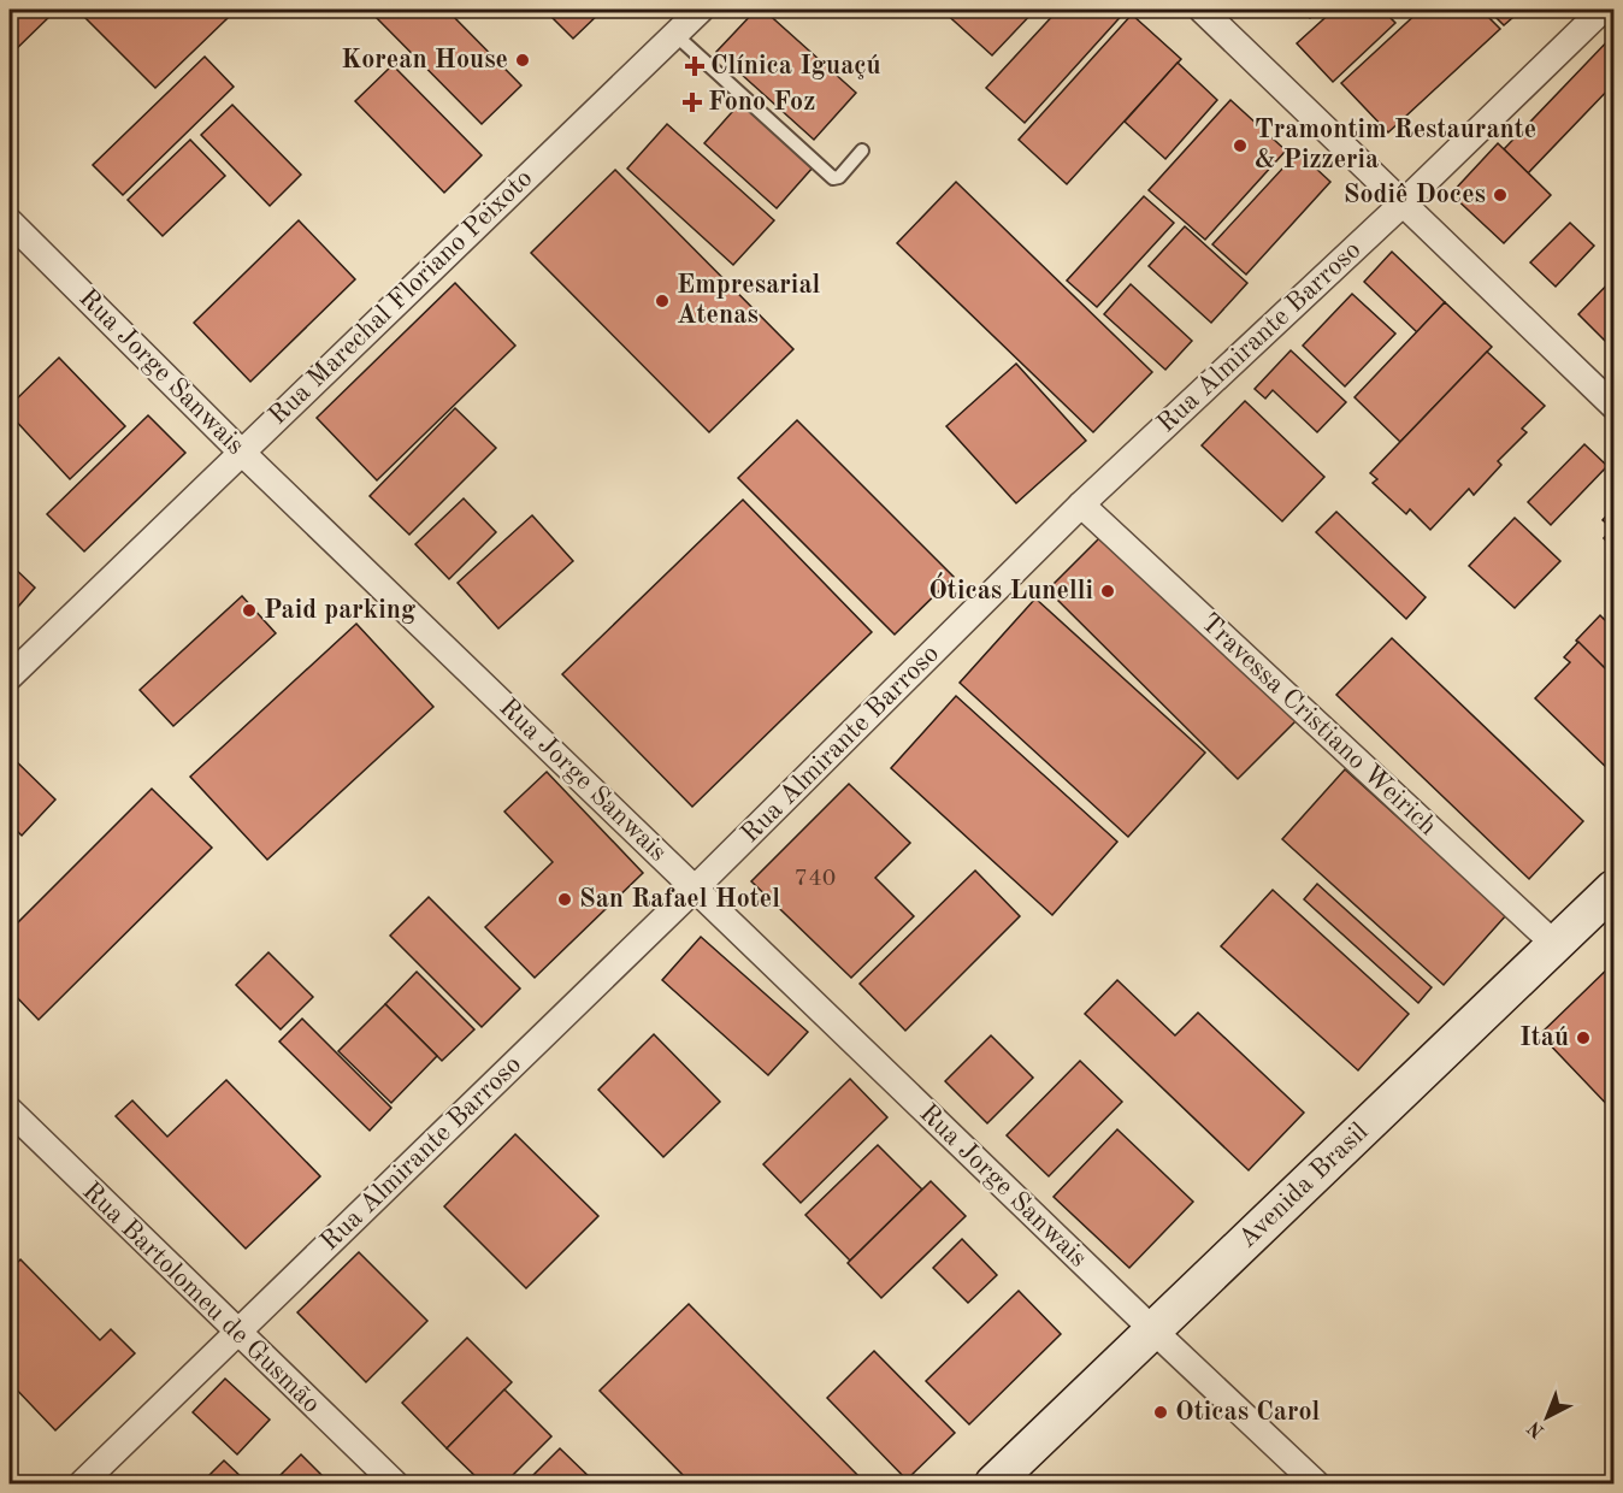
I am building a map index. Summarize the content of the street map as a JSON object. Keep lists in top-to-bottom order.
{
  "streets": {
    "street": [
      "Rua Marechal Floriano Peixoto",
      "Rua Almirante Barroso",
      "Rua Jorge Sanwais",
      "Travessa Cristiano Weirich",
      "Avenida Brasil",
      "Rua Bartolomeu de Gusmão"
    ]
  },
  "crossings": [
    ["Rua Marechal Floriano Peixoto", "Rua Jorge Sanwais"],
    ["Rua Almirante Barroso", "Rua Jorge Sanwais"],
    ["Rua Almirante Barroso", "Travessa Cristiano Weirich"],
    ["Rua Almirante Barroso", "Rua Bartolomeu de Gusmão"],
    ["Rua Jorge Sanwais", "Avenida Brasil"],
    ["Travessa Cristiano Weirich", "Avenida Brasil"]
  ],
  "places": {
    "other": [
      "Korean House",
      "Tramontim Restaurante & Pizzeria",
      "Sodiê Doces",
      "Empresarial Atenas",
      "Óticas Lunelli",
      "Paid parking",
      "San Rafael Hotel",
      "Itaú",
      "Oticas Carol"
    ],
    "health": ["Clínica Iguaçú", "Fono Foz"]
  },
  "house_numbers": ["740"],
  "north": "bottom left"
}
